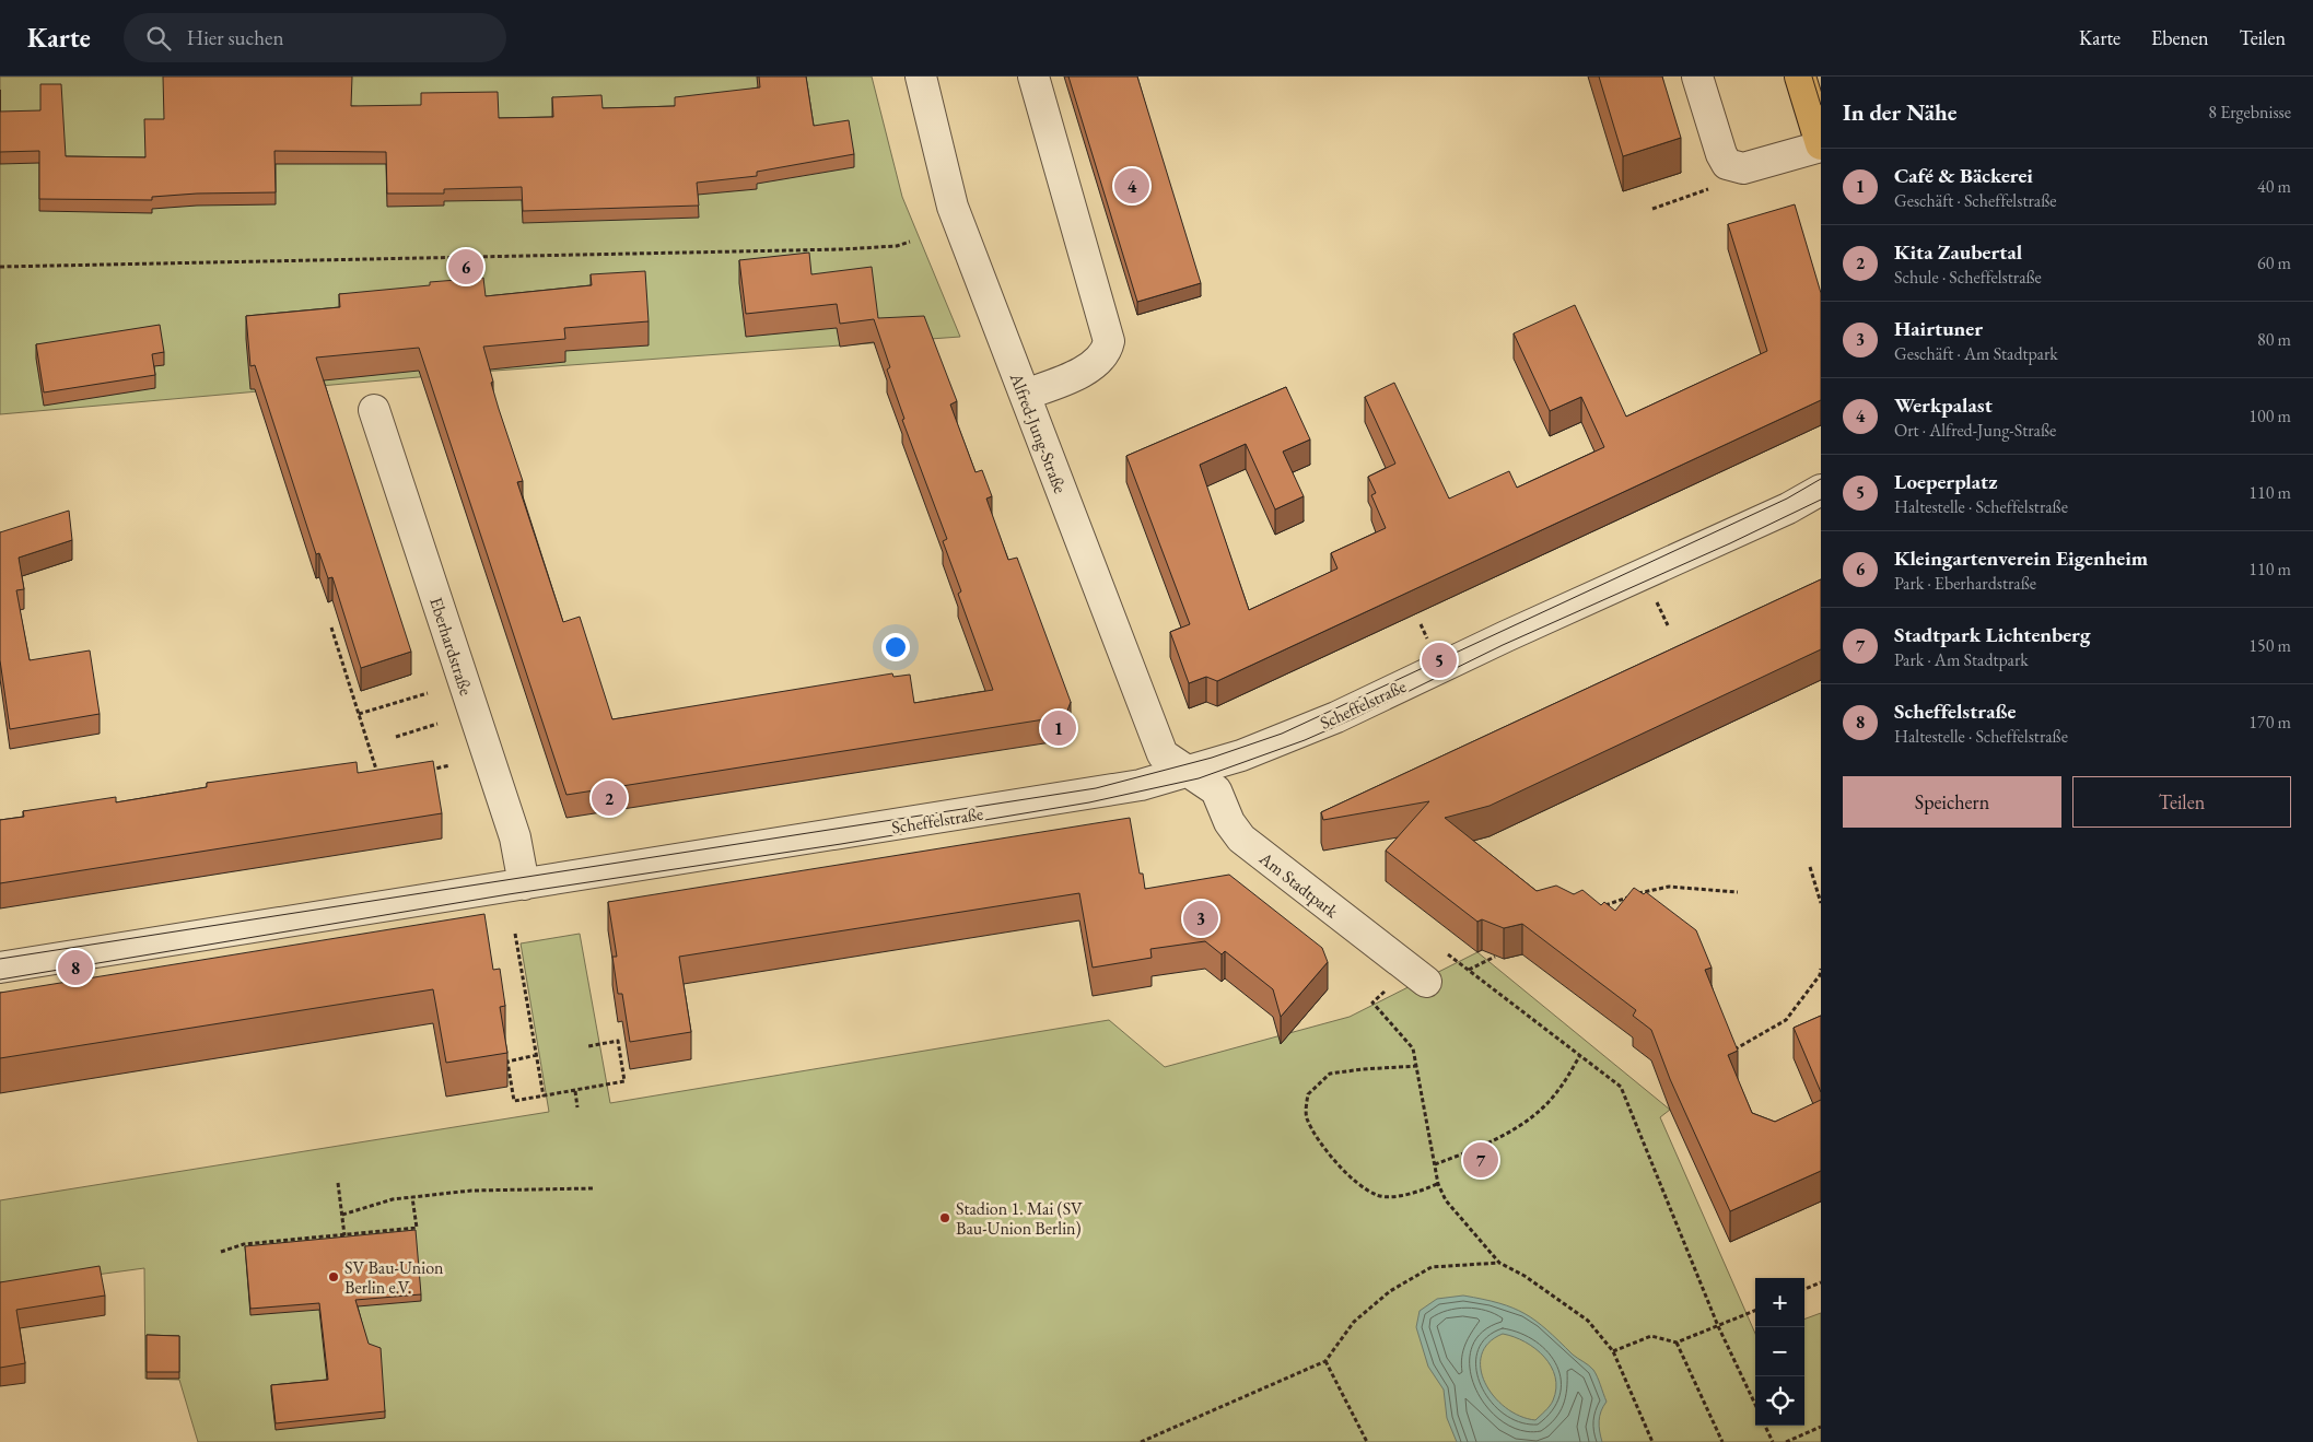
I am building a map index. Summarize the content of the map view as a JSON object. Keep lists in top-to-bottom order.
{
  "streets": {
    "street": [
      "Alfred-Jung-Straße",
      "Eberhardstraße",
      "Scheffelstraße",
      "Am Stadtpark"
    ]
  },
  "crossings": [
    ["Alfred-Jung-Straße", "Scheffelstraße"],
    ["Alfred-Jung-Straße", "Am Stadtpark"],
    ["Eberhardstraße", "Scheffelstraße"],
    ["Scheffelstraße", "Am Stadtpark"]
  ],
  "places": ["Stadion 1. Mai (SV Bau-Union Berlin)", "SV Bau-Union Berlin e.V."],
  "page": {
    "header": "Karte",
    "search": "Hier suchen",
    "nav": ["Karte", "Ebenen", "Teilen"],
    "heading": ["In der Nähe", "8 Ergebnisse"],
    "list": [
      {
        "mark": "1",
        "name": "Café & Bäckerei",
        "note": "Geschäft · Scheffelstraße",
        "value": "40 m"
      },
      {
        "mark": "2",
        "name": "Kita Zaubertal",
        "note": "Schule · Scheffelstraße",
        "value": "60 m"
      },
      {
        "mark": "3",
        "name": "Hairtuner",
        "note": "Geschäft · Am Stadtpark",
        "value": "80 m"
      },
      {
        "mark": "4",
        "name": "Werkpalast",
        "note": "Ort · Alfred-Jung-Straße",
        "value": "100 m"
      },
      {
        "mark": "5",
        "name": "Loeperplatz",
        "note": "Haltestelle · Scheffelstraße",
        "value": "110 m"
      },
      {
        "mark": "6",
        "name": "Kleingartenverein Eigenheim",
        "note": "Park · Eberhardstraße",
        "value": "110 m"
      },
      {
        "mark": "7",
        "name": "Stadtpark Lichtenberg",
        "note": "Park · Am Stadtpark",
        "value": "150 m"
      },
      {
        "mark": "8",
        "name": "Scheffelstraße",
        "note": "Haltestelle · Scheffelstraße",
        "value": "170 m"
      }
    ],
    "pins": [
      "4",
      "6",
      "5",
      "1",
      "2",
      "3",
      "8",
      "7"
    ],
    "buttons": ["Speichern", "Teilen"],
    "map_buttons": ["+", "−"]
  }
}
